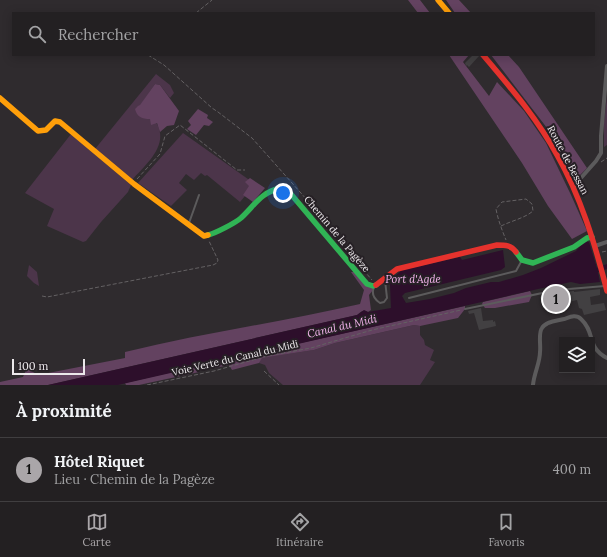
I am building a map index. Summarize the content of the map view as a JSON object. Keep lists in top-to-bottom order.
{
  "streets": {
    "street": ["Route de Bessan", "Chemin de la Pagèze"],
    "path": ["Voie Verte du Canal du Midi"]
  },
  "water": ["Port d'Agde", "Canal du Midi"],
  "scale_bar": "100 m",
  "page": {
    "search": "Rechercher",
    "pins": "1",
    "scale": "100 m",
    "heading": "À proximité",
    "list": [
      {
        "mark": "1",
        "name": "Hôtel Riquet",
        "note": "Lieu · Chemin de la Pagèze",
        "value": "400 m"
      }
    ],
    "nav": ["Carte", "Itinéraire", "Favoris"]
  }
}
